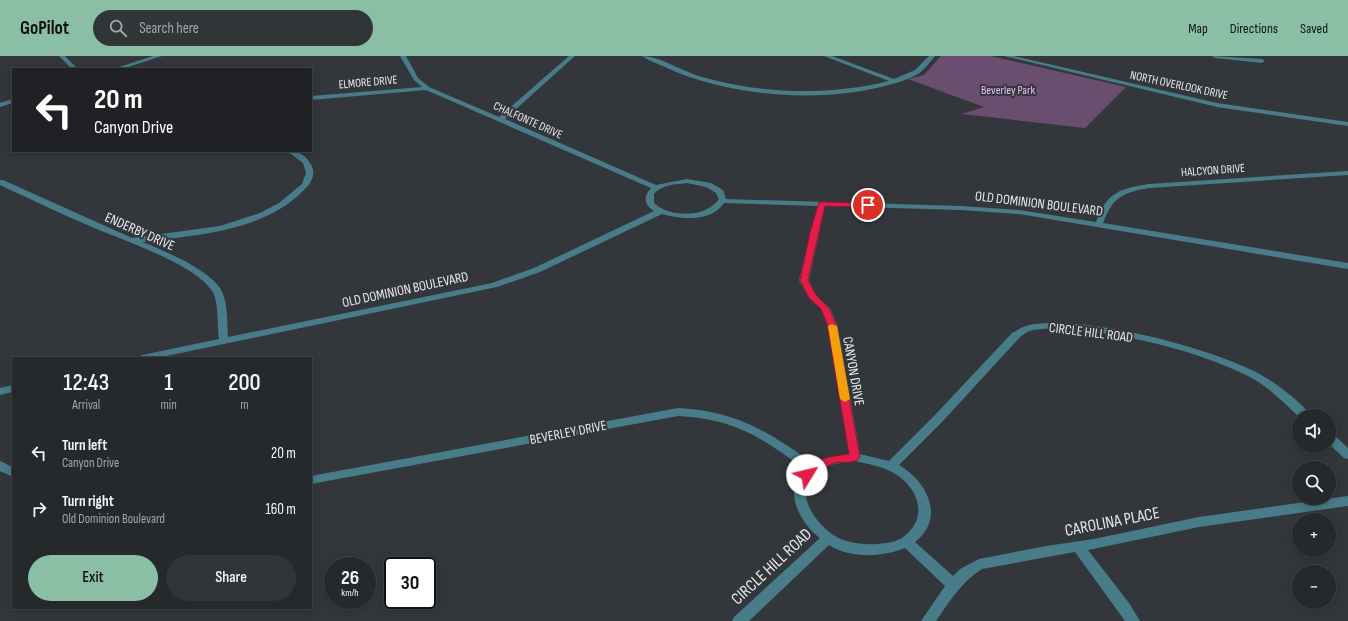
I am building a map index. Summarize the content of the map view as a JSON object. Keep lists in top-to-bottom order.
{
  "streets": {
    "street": [
      "ELMORE DRIVE",
      "NORTH OVERLOOK DRIVE",
      "CHALFONTE DRIVE",
      "HALCYON DRIVE",
      "OLD DOMINION BOULEVARD",
      "ENDERBY DRIVE",
      "CIRCLE HILL ROAD",
      "CANYON DRIVE",
      "BEVERLEY DRIVE",
      "CAROLINA PLACE"
    ]
  },
  "crossings": [
    ["ELMORE DRIVE", "CHALFONTE DRIVE"],
    ["HALCYON DRIVE", "OLD DOMINION BOULEVARD"],
    ["OLD DOMINION BOULEVARD", "ENDERBY DRIVE"],
    ["OLD DOMINION BOULEVARD", "CANYON DRIVE"],
    ["CIRCLE HILL ROAD", "CANYON DRIVE"],
    ["CIRCLE HILL ROAD", "BEVERLEY DRIVE"],
    ["CANYON DRIVE", "BEVERLEY DRIVE"]
  ],
  "parks": ["Beverley Park"],
  "page": {
    "header": "GoPilot",
    "search": "Search here",
    "nav": ["Map", "Directions", "Saved"],
    "turn": ["20 m", "Canyon Drive"],
    "eta": [
      "12:43",
      "Arrival",
      "1",
      "min",
      "200",
      "m"
    ],
    "map_buttons": ["+", "−"],
    "list": [
      {
        "name": "Turn left",
        "note": "Canyon Drive",
        "value": "20 m"
      },
      {
        "name": "Turn right",
        "note": "Old Dominion Boulevard",
        "value": "160 m"
      }
    ],
    "buttons": ["Exit", "Share"],
    "speed": "26 km/h",
    "limit": "30"
  }
}
